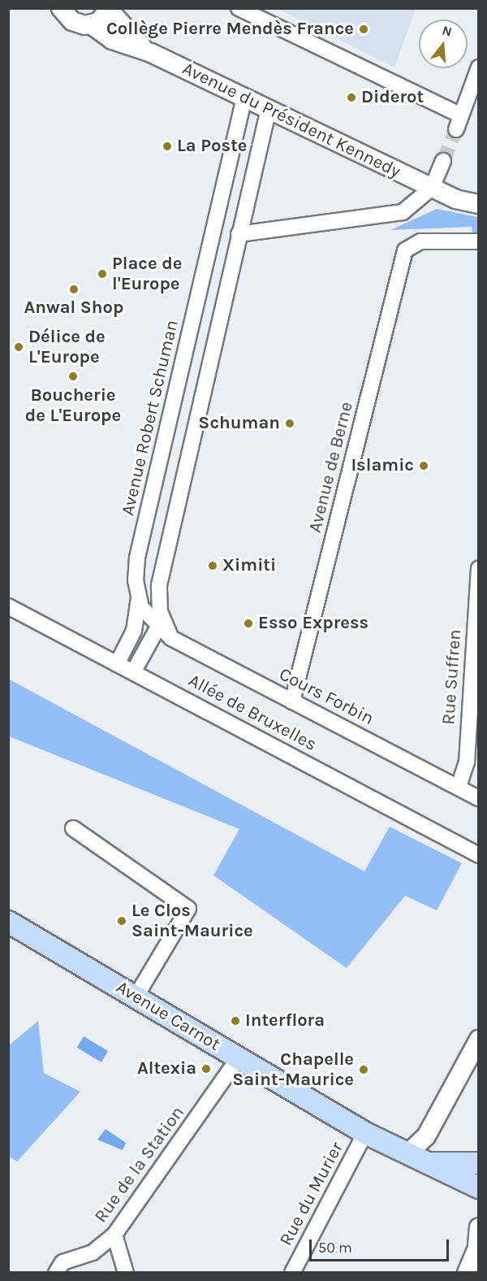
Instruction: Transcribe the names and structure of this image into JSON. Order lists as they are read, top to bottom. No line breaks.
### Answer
{"streets":{"main road":["Avenue Carnot"],"street":["Avenue du Président Kennedy","Avenue Robert Schuman","Avenue de Berne","Rue Suffren","Cours Forbin","Allée de Bruxelles","Rue de la Station","Rue du Murier"]},"crossings":[["Avenue du Président Kennedy","Avenue Robert Schuman"],["Avenue Robert Schuman","Cours Forbin"],["Avenue de Berne","Cours Forbin"],["Rue Suffren","Cours Forbin"],["Avenue Carnot","Rue de la Station"],["Avenue Carnot","Rue du Murier"]],"places":["Collège Pierre Mendès France","Diderot","La Poste","Place de l'Europe","Anwal Shop","Délice de L'Europe","Boucherie de L'Europe","Schuman","Islamic","Ximiti","Esso Express","Le Clos Saint-Maurice","Interflora","Altexia","Chapelle Saint-Maurice"],"scale_bar":"50 m","north":"top"}
